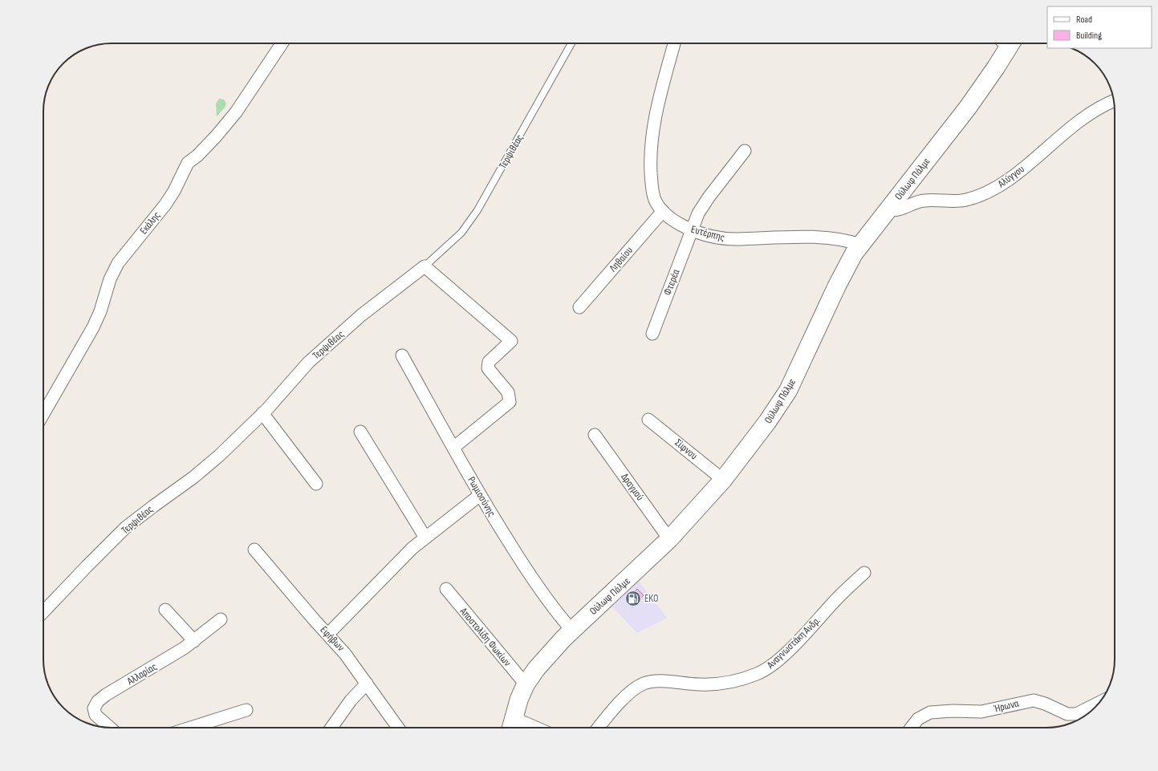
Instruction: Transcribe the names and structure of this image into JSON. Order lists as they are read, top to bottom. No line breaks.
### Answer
{"streets":{"street":["Τερψιθέας","Αλύγγου","Ούλωφ Πάλμε","Εκάλης","Ευτέρπης","Ληθαίου","Φτερέα","Σίφνου","Δραγμού","Ρωμιοσύνης","Αποστολίδη Φωκίων","Εφήβων","Αναγνωστάκη Ανδρ.","Αλλαρίας","Ήρωνα"]},"crossings":[["Αλύγγου","Ούλωφ Πάλμε"],["Ούλωφ Πάλμε","Ευτέρπης"],["Ούλωφ Πάλμε","Σίφνου"],["Ούλωφ Πάλμε","Δραγμού"],["Ούλωφ Πάλμε","Ρωμιοσύνης"],["Ούλωφ Πάλμε","Αποστολίδη Φωκίων"],["Ευτέρπης","Ληθαίου"],["Ευτέρπης","Φτερέα"]],"places":{"fuel station":["EKO"]},"legend":["Road","Building"]}
